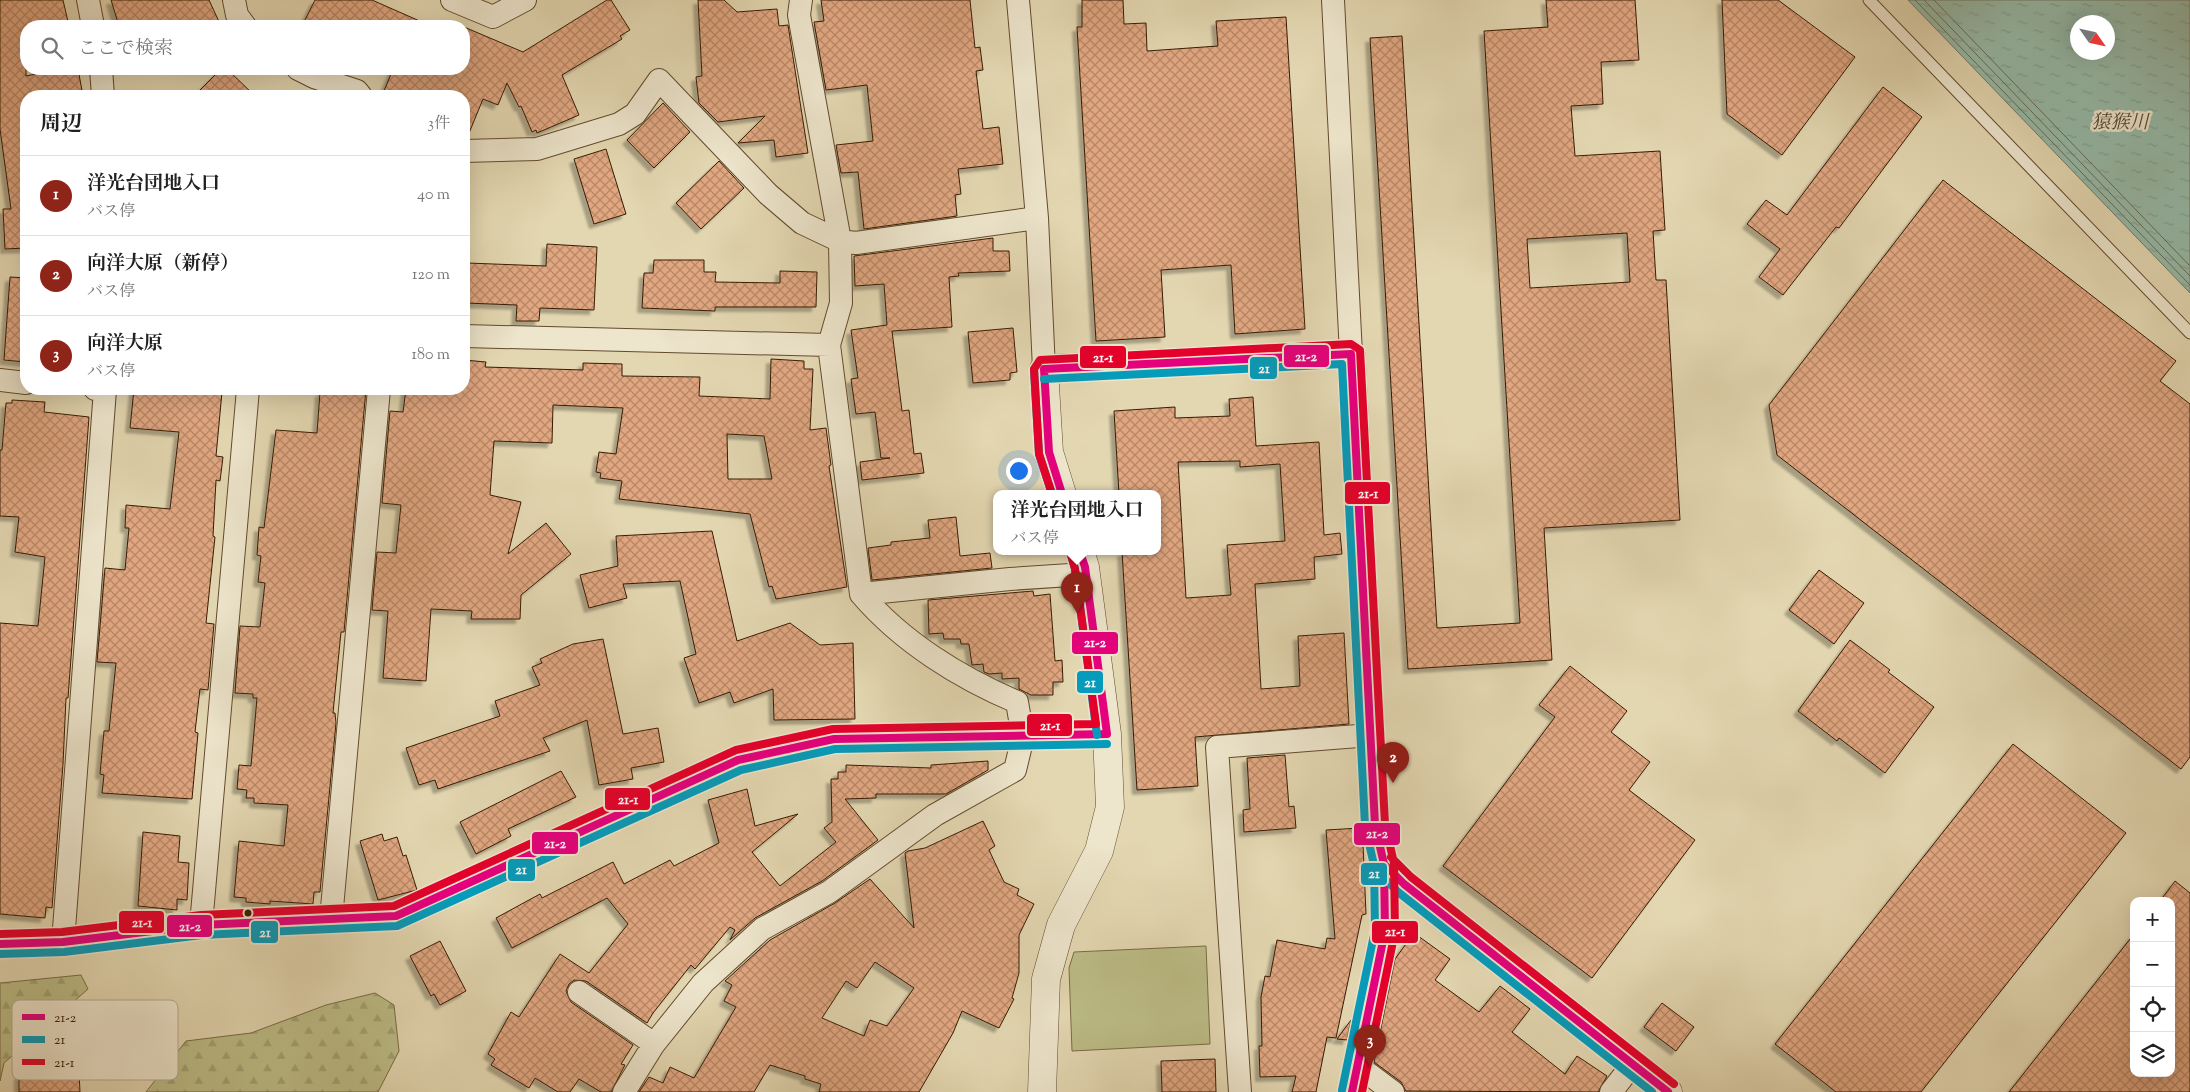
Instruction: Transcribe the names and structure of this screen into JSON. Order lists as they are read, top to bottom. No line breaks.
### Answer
{"water":["猿猴川"],"lines":["transit line 21-1","transit line 21-2","transit line 21"],"legend":["21-2","21","21-1"],"north":"bottom right","page":{"search":"ここで検索","heading":["周辺","3件"],"list":[{"mark":"1","name":"洋光台団地入口","note":"バス停","value":"40 m"},{"mark":"2","name":"向洋大原（新停）","note":"バス停","value":"120 m"},{"mark":"3","name":"向洋大原","note":"バス停","value":"180 m"}],"popup":["洋光台団地入口","バス停"],"pins":["1","2","3"],"map_buttons":["+","−"]}}
